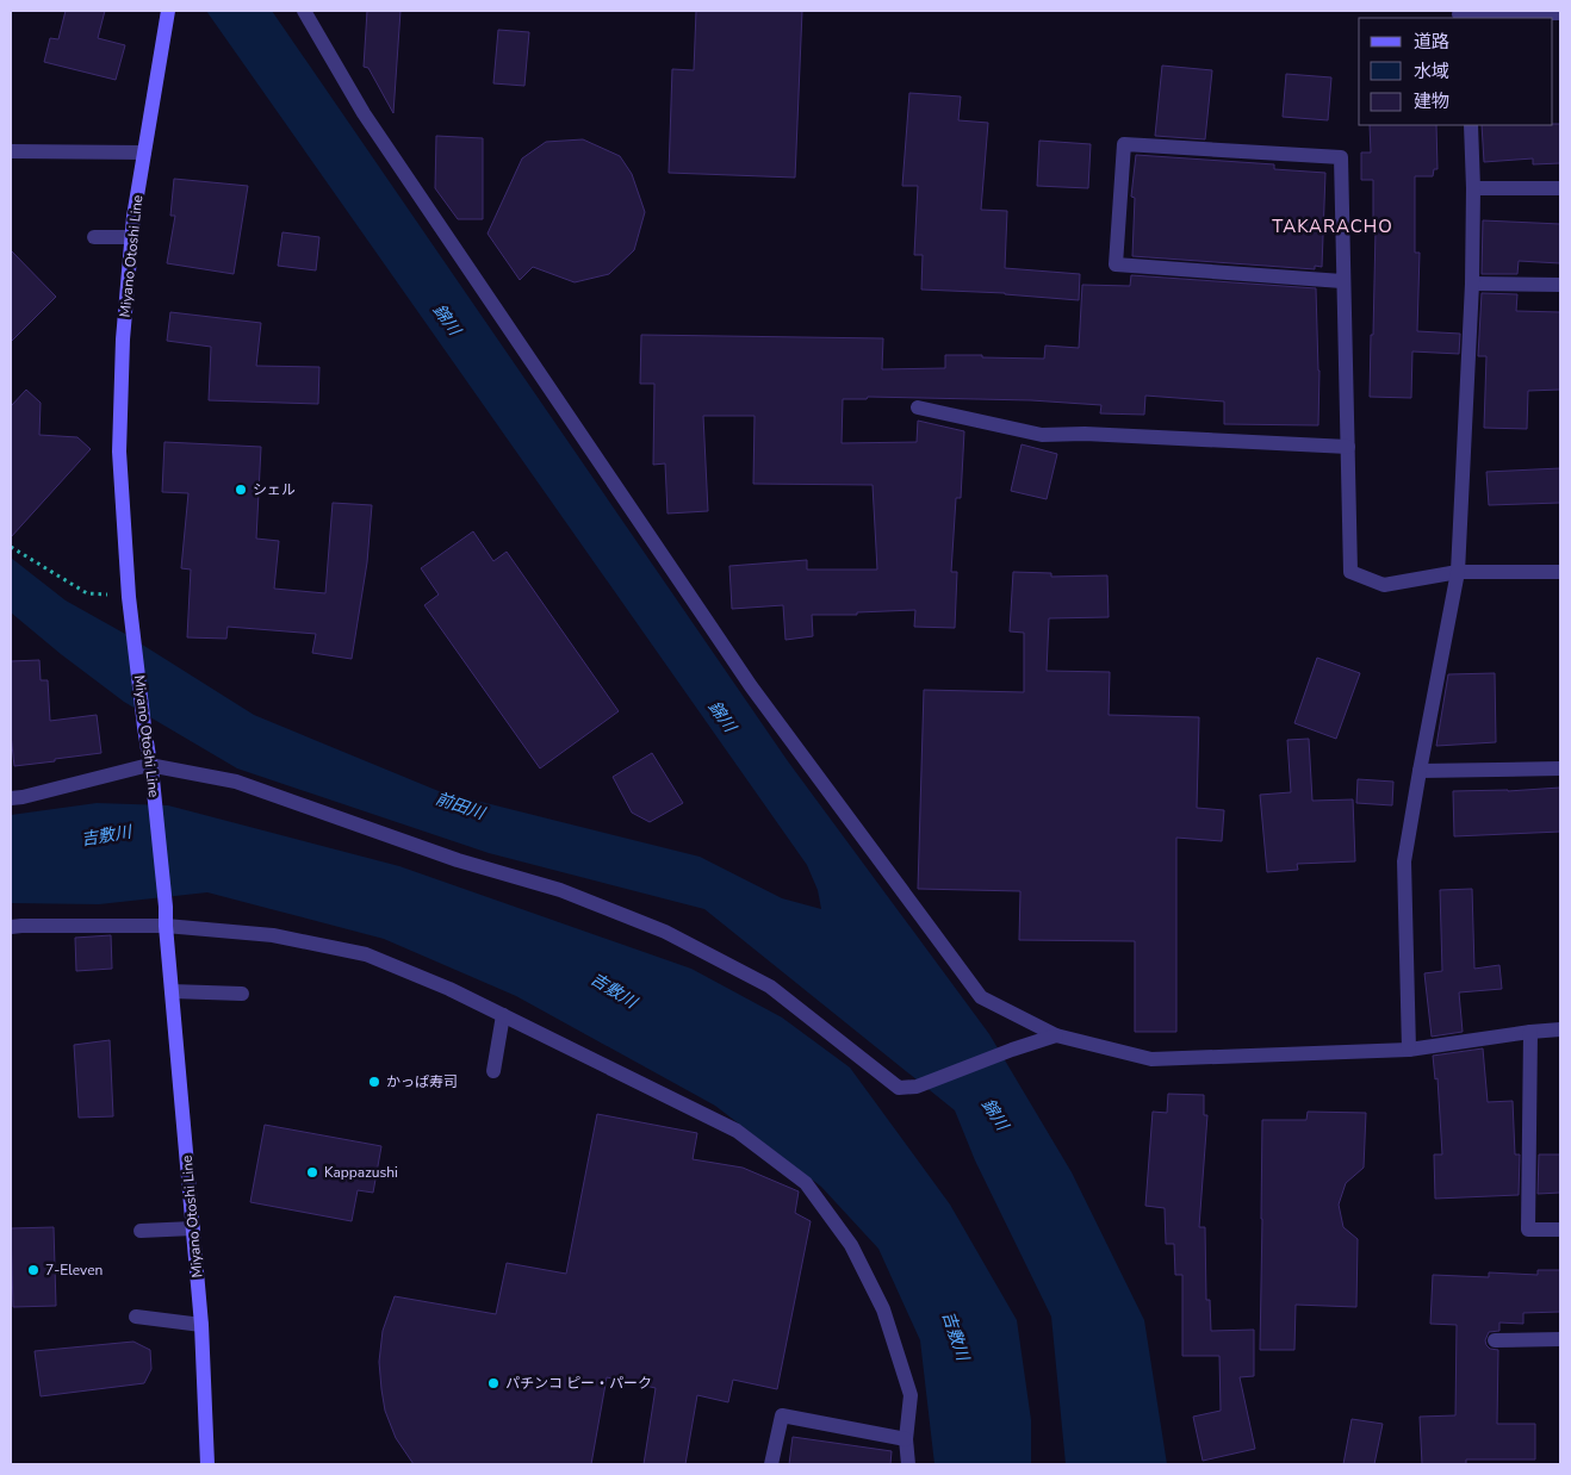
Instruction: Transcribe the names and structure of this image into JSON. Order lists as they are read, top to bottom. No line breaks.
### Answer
{"streets":{"main road":["Miyano Otoshi Line"]},"districts":["TAKARACHO"],"water":["錦川","前田川","吉敷川"],"places":["シェル","かっぱ寿司","Kappazushi","7-Eleven","パチンコ ピー・パーク"],"legend":["道路","水域","建物"]}
